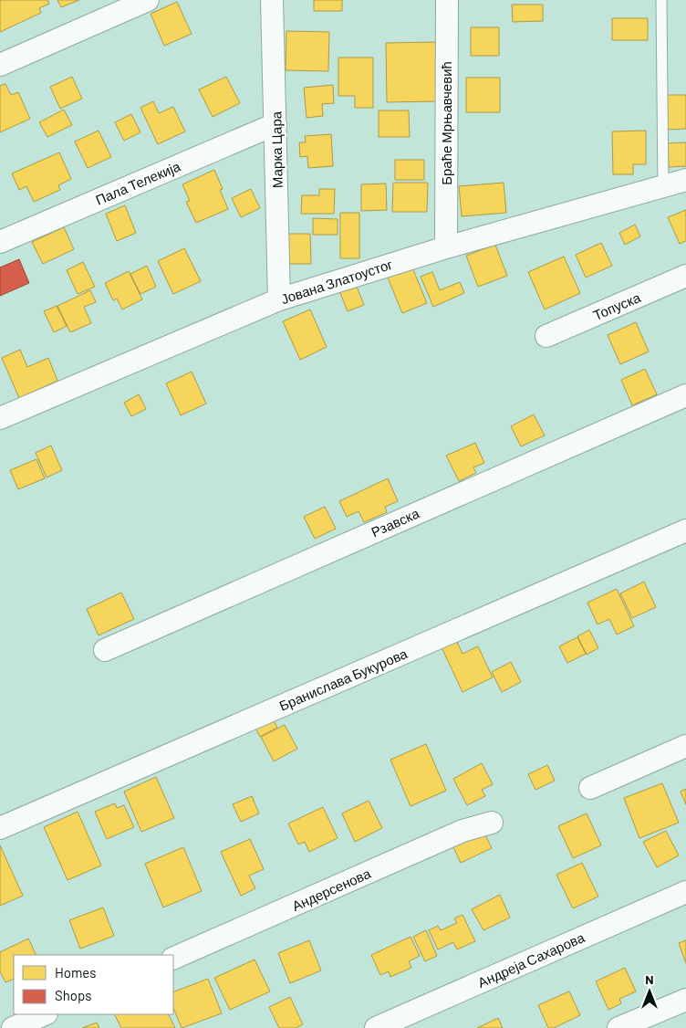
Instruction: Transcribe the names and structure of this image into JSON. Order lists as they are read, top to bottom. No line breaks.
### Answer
{"streets":{"street":["Браће Мрњавчевић","Марка Цара","Пала Телекија","Јована Златоустог","Топуска","Рзавска","Бранислава Букурова","Андерсенова","Андреја Сахарова"]},"crossings":[["Браће Мрњавчевић","Јована Златоустог"],["Марка Цара","Пала Телекија"],["Марка Цара","Јована Златоустог"]],"legend":["Homes","Shops"],"north":"top"}
